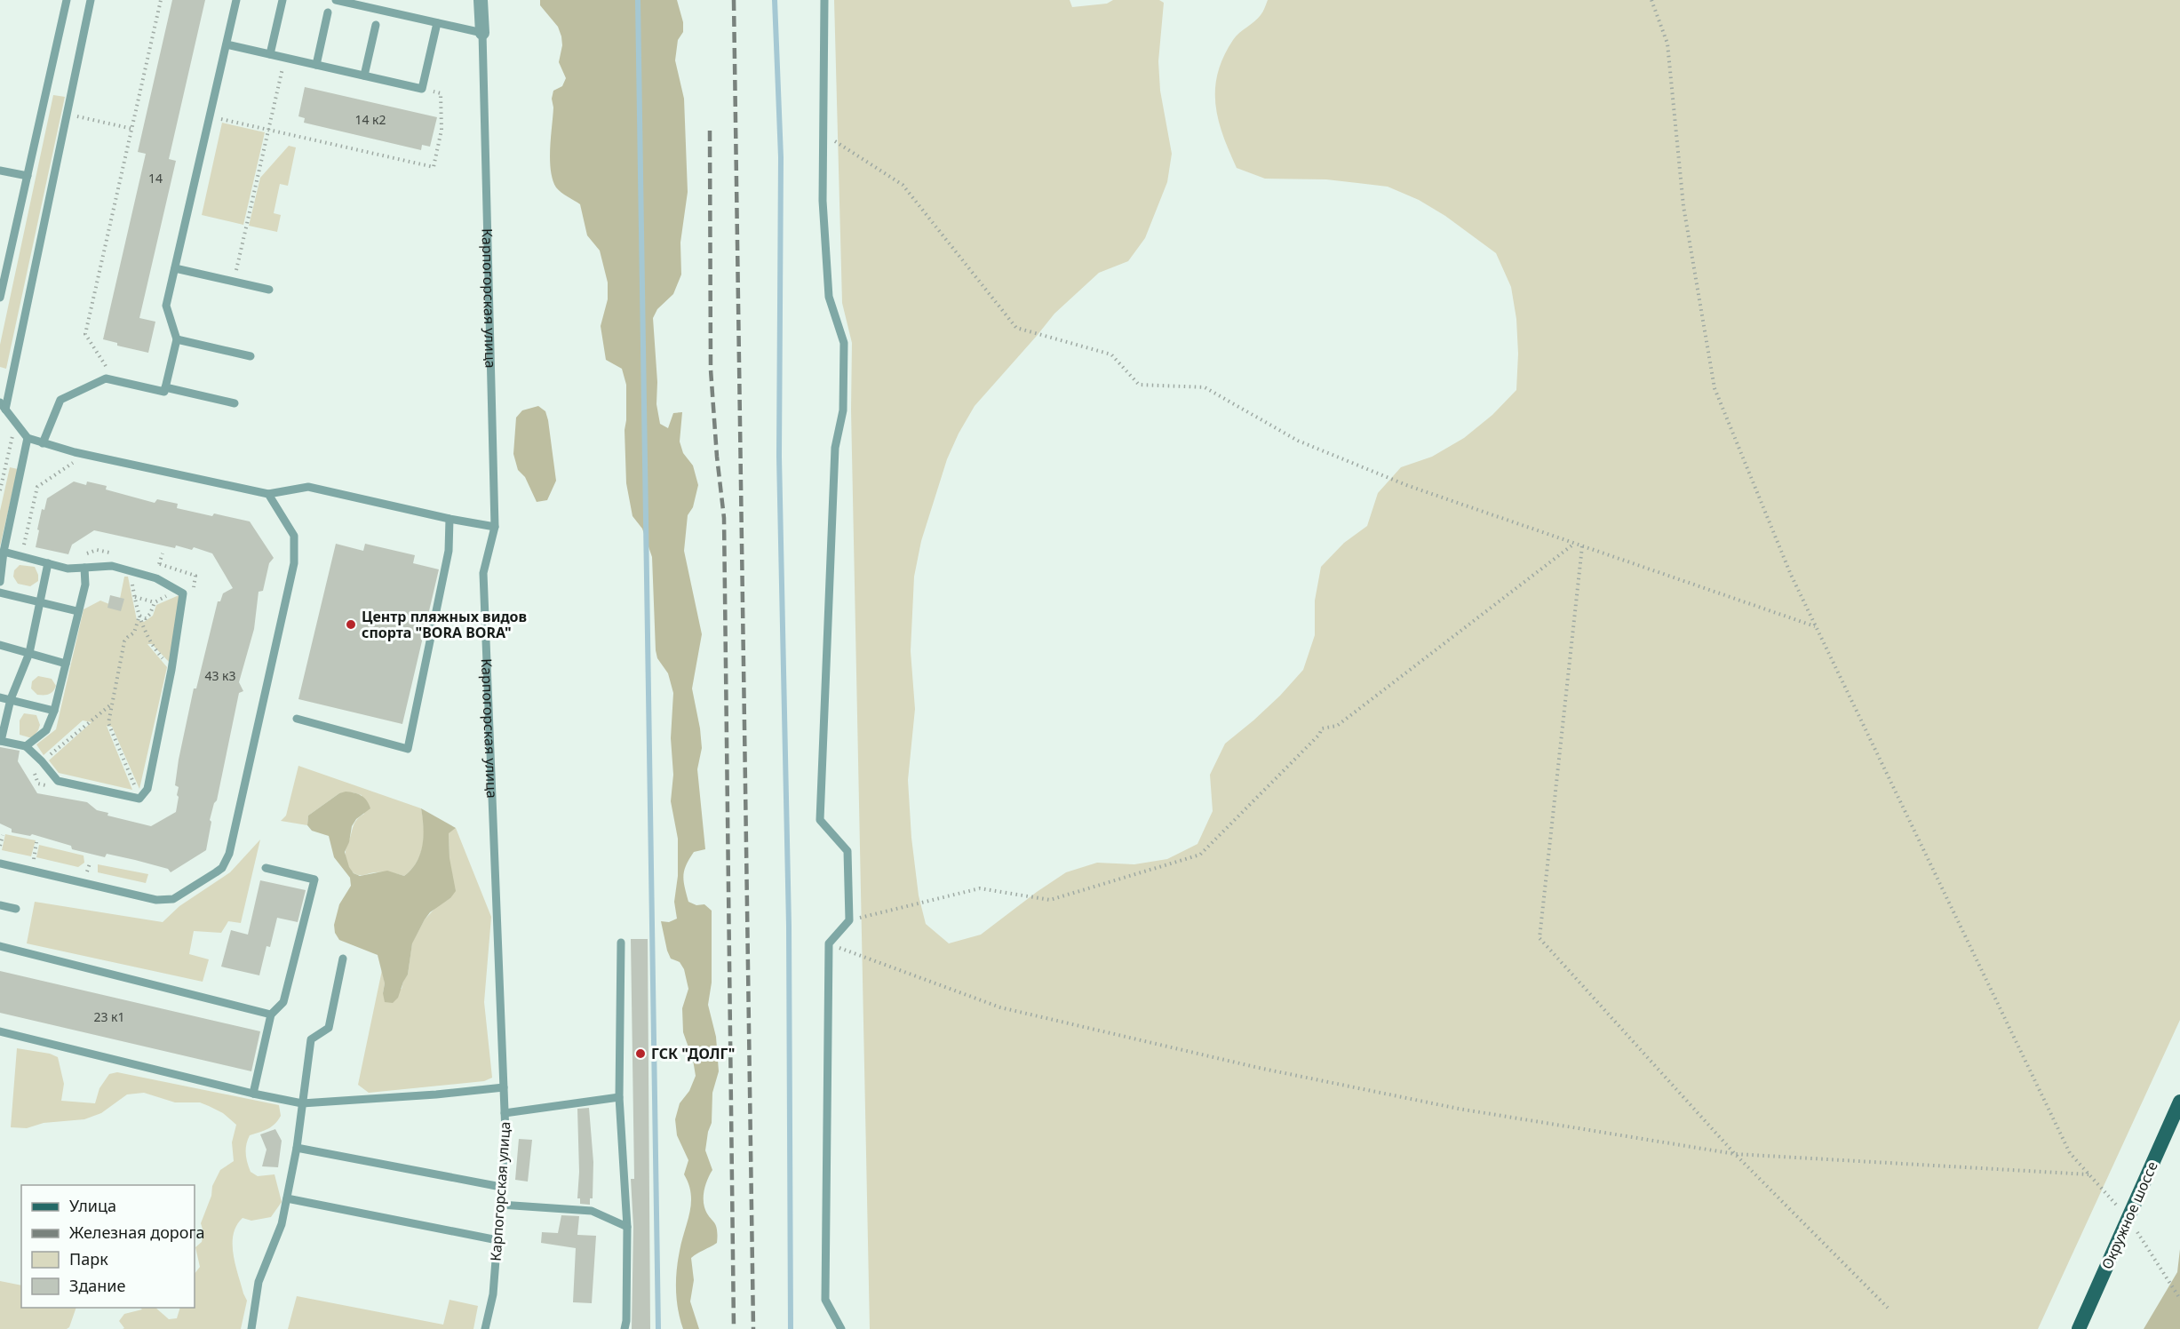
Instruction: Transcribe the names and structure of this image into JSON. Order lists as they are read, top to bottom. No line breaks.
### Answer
{"streets":{"main road":["Окружное шоссе"],"street":["Карпогорская улица"]},"places":["Центр пляжных видов спорта \"BORA BORA\"","ГСК \"ДОЛГ\""],"house_numbers":["14 к2","14","43 к3","23 к1"],"legend":["Улица","Железная дорога","Парк","Здание"]}
